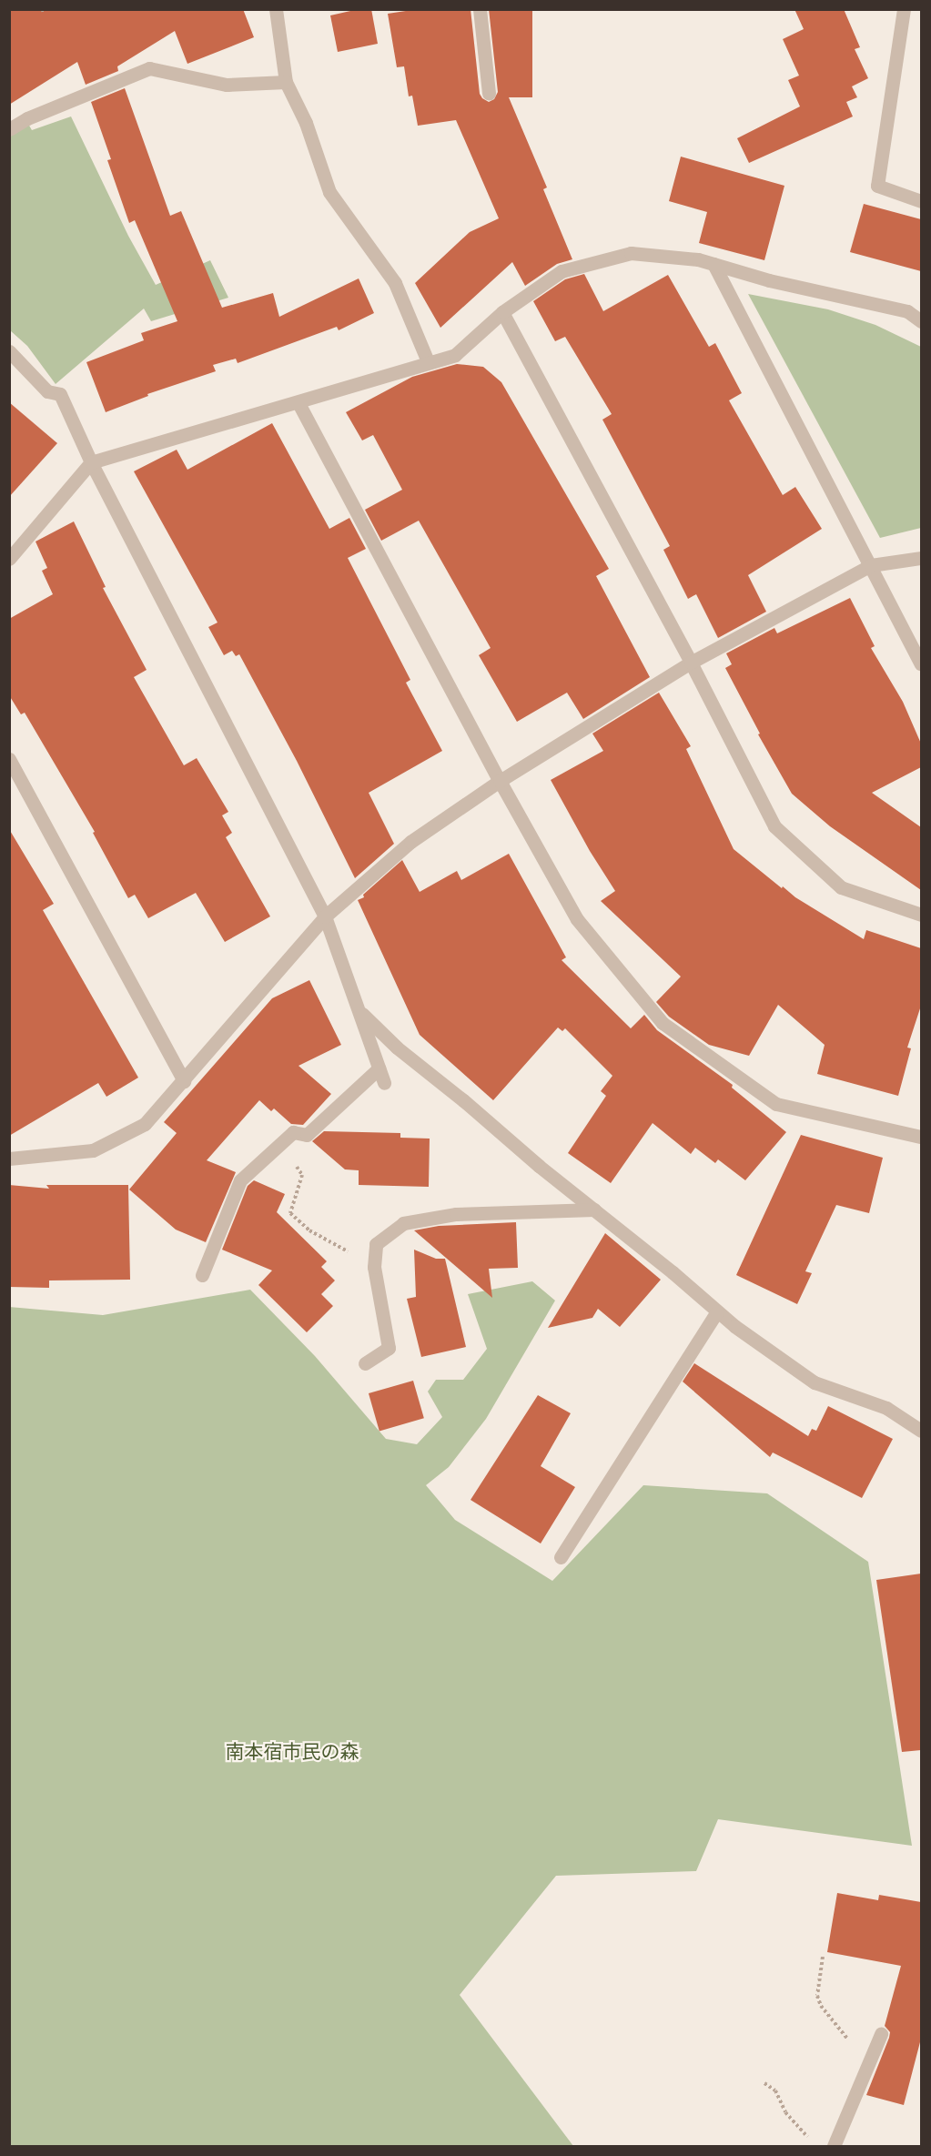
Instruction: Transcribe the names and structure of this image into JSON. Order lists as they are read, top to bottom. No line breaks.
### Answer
{"parks":["南本宿市民の森"]}
